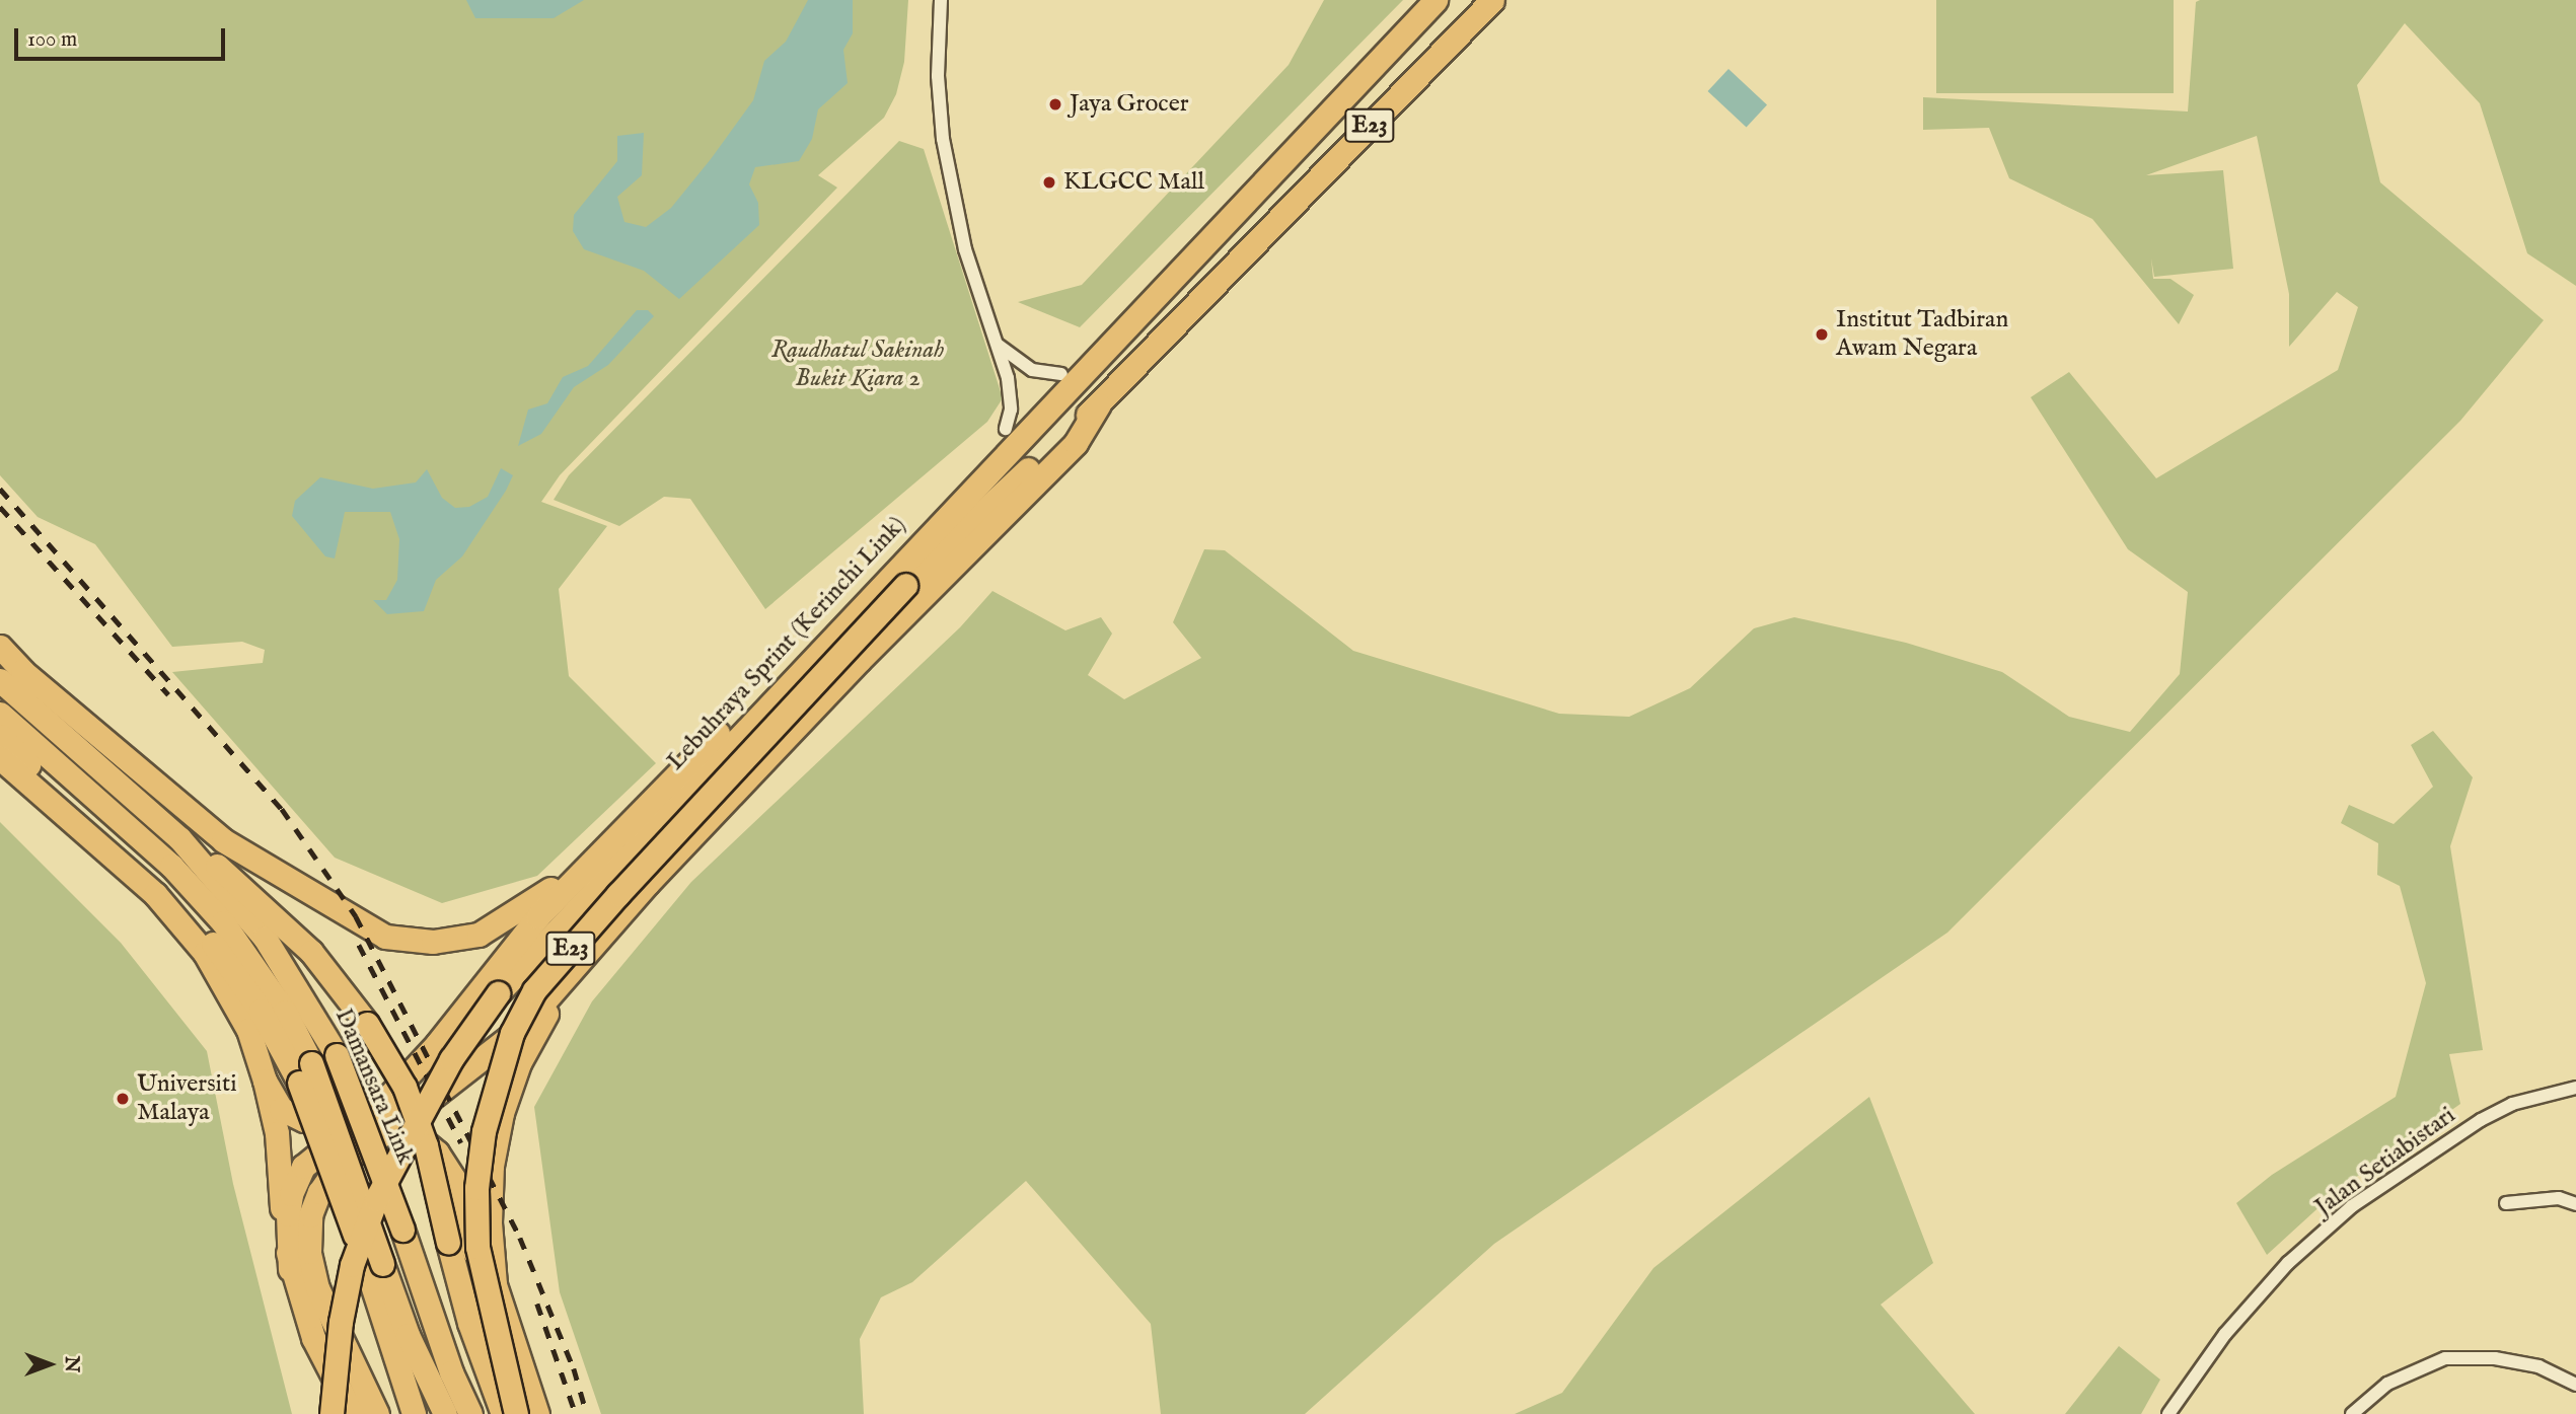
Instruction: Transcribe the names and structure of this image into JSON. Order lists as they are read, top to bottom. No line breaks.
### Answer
{"streets":{"highway":["E23","Lebuhraya Sprint (Kerinchi Link)","Damansara Link"],"street":["Jalan Setiabistari"]},"parks":["Raudhatul Sakinah Bukit Kiara 2"],"places":["Jaya Grocer","KLGCC Mall","Institut Tadbiran Awam Negara","Universiti Malaya"],"scale_bar":"100 m","north":"right"}
